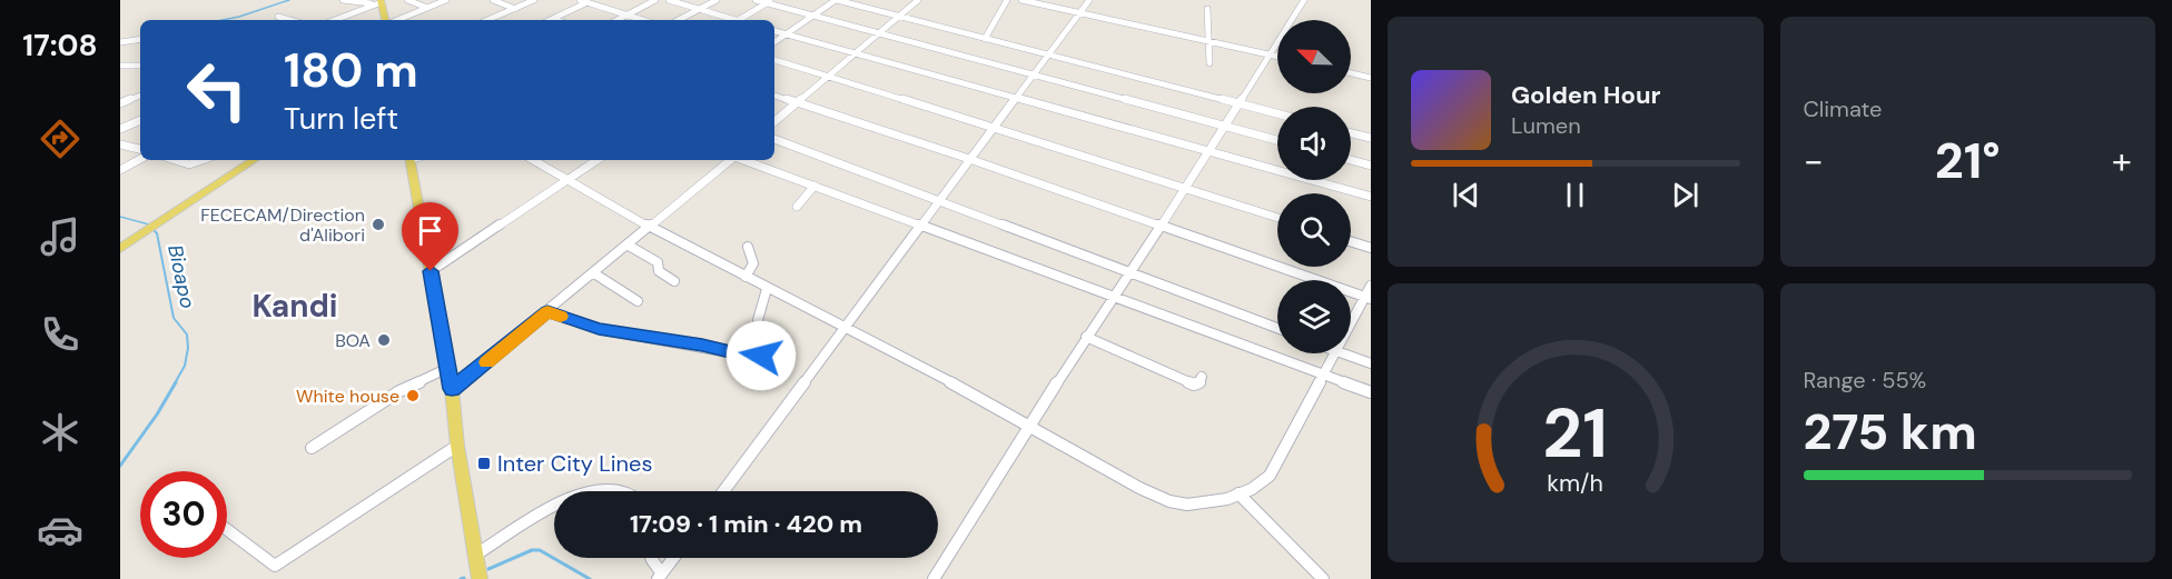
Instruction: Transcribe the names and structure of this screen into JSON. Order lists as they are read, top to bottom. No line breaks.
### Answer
{"districts":["Kandi"],"water":["Bioapo"],"places":{"other":["FECECAM/Direction d'Alibori","BOA","White house"],"transit":["Inter City Lines"]},"north":"top left","page":{"tabs":"17:08","tile":["Climate",["Range · 55%","275 km"]],"turn":["180 m","Turn left"],"song":["Golden Hour","Lumen"],"heat":["−","21°","+"],"limit":"30","trip":"17:09 · 1 min · 420 m","gauge":["21","km/h"]}}
